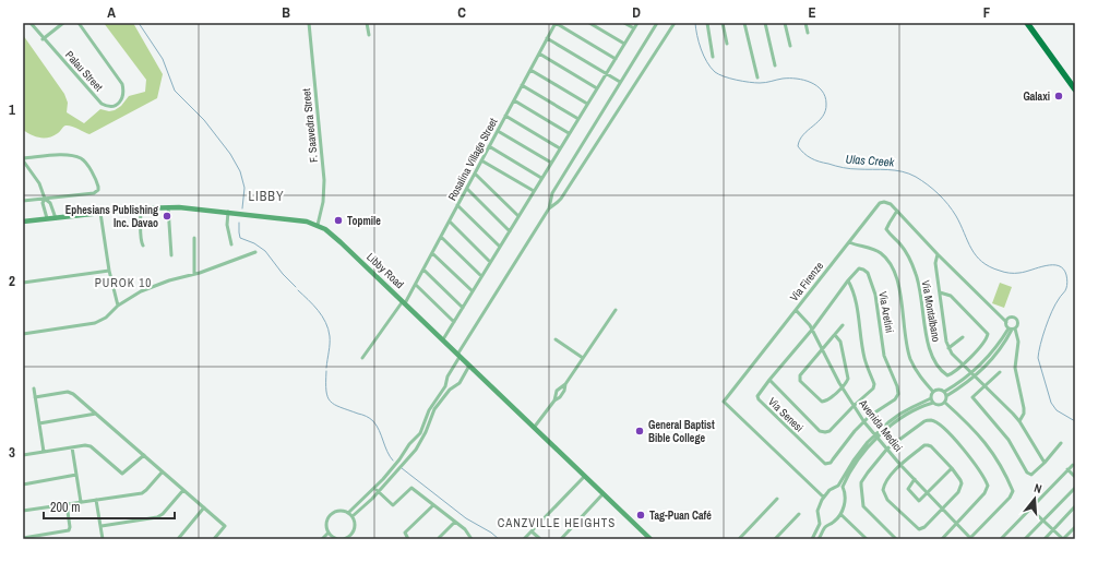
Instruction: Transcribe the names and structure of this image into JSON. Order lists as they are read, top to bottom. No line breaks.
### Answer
{"streets":{"main road":["Libby Road"],"street":["Palau Street","F. Saavedra Street","Rosalina Village Street","Via Firenze","Via Montalbano","Via Aretini","Via Senesi","Avenida Medici"]},"crossings":[["F. Saavedra Street","Libby Road"],["Rosalina Village Street","Libby Road"],["Via Firenze","Via Montalbano"],["Via Firenze","Avenida Medici"],["Via Aretini","Via Senesi"],["Via Aretini","Avenida Medici"],["Via Senesi","Avenida Medici"]],"districts":["LIBBY","PUROK 10","CANZVILLE HEIGHTS"],"water":["Ulas Creek"],"places":["Galaxi","Ephesians Publishing Inc. Davao","Topmile","General Baptist Bible College","Tag-Puan Café"],"scale_bar":"200 m","north":"top","grid":{"columns":["A","B","C","D","E","F"],"rows":["1","2","3"]}}
